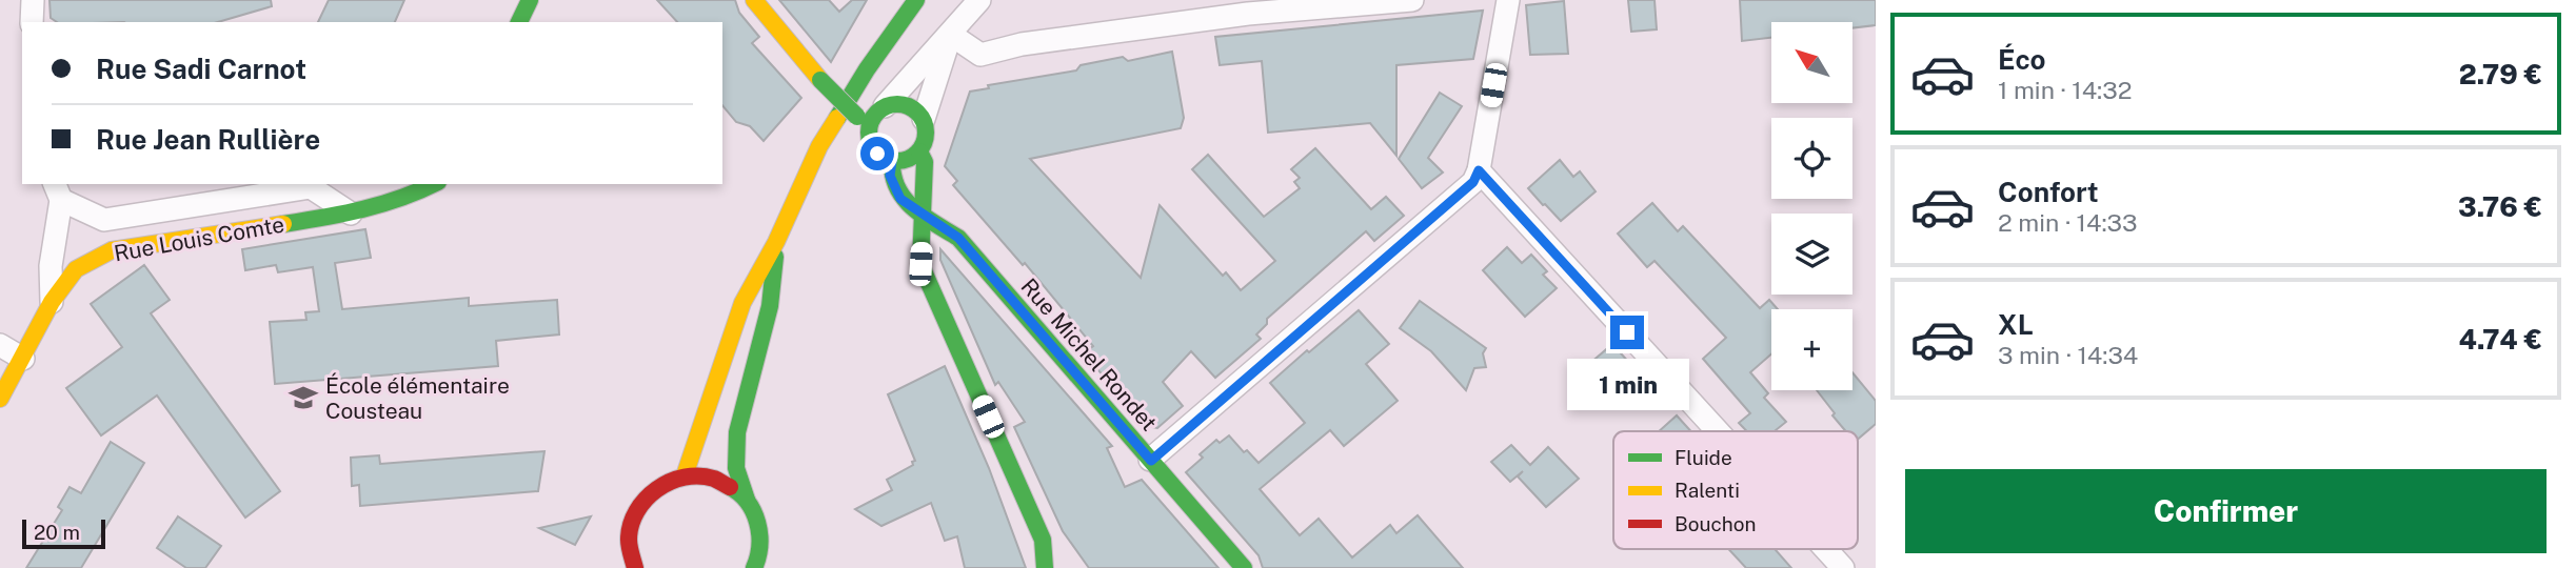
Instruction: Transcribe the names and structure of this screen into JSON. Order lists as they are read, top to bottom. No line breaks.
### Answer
{"streets":{"main road":["Rue Louis Comte","Rue Michel Rondet"]},"places":{"school or university":["École élémentaire Cousteau"]},"legend":["Fluide","Ralenti","Bouchon"],"scale_bar":"20 m","north":"top left","page":{"list":[{"name":"Éco","note":"1 min · 14:32","value":"2.79 €"},{"name":"Confort","note":"2 min · 14:33","value":"3.76 €"},{"name":"XL","note":"3 min · 14:34","value":"4.74 €"}],"map_buttons":"+","banner":["Rue Sadi Carnot","Rue Jean Rullière"],"bubble":"1 min","buttons":"Confirmer","scale":"20 m"}}
